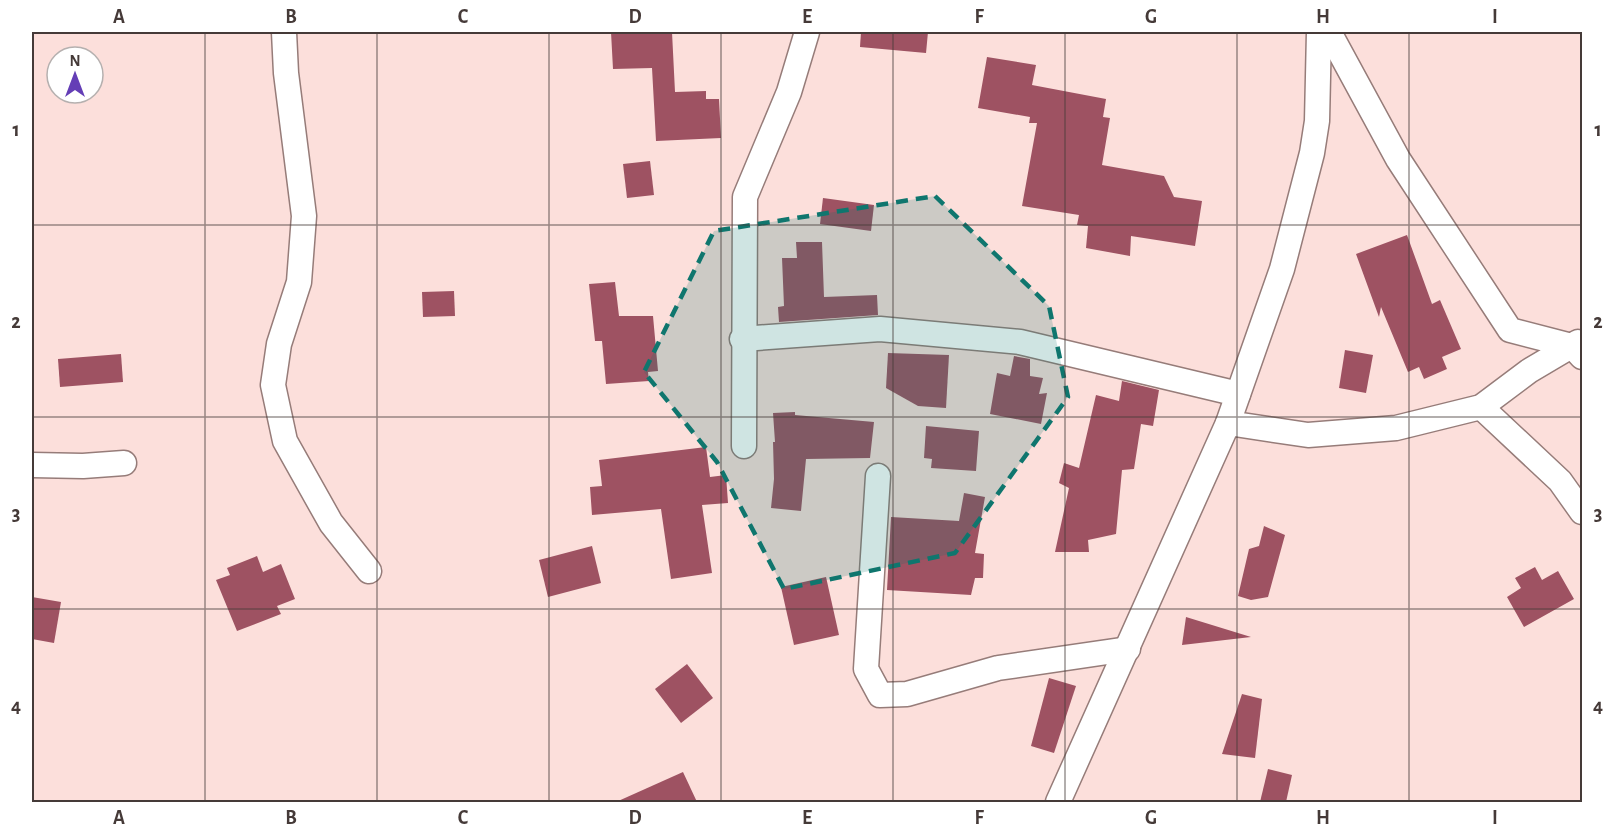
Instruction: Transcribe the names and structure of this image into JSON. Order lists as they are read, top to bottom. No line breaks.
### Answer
{"north":"top","grid":{"columns":["A","B","C","D","E","F","G","H","I"],"rows":["1","2","3","4"]}}
